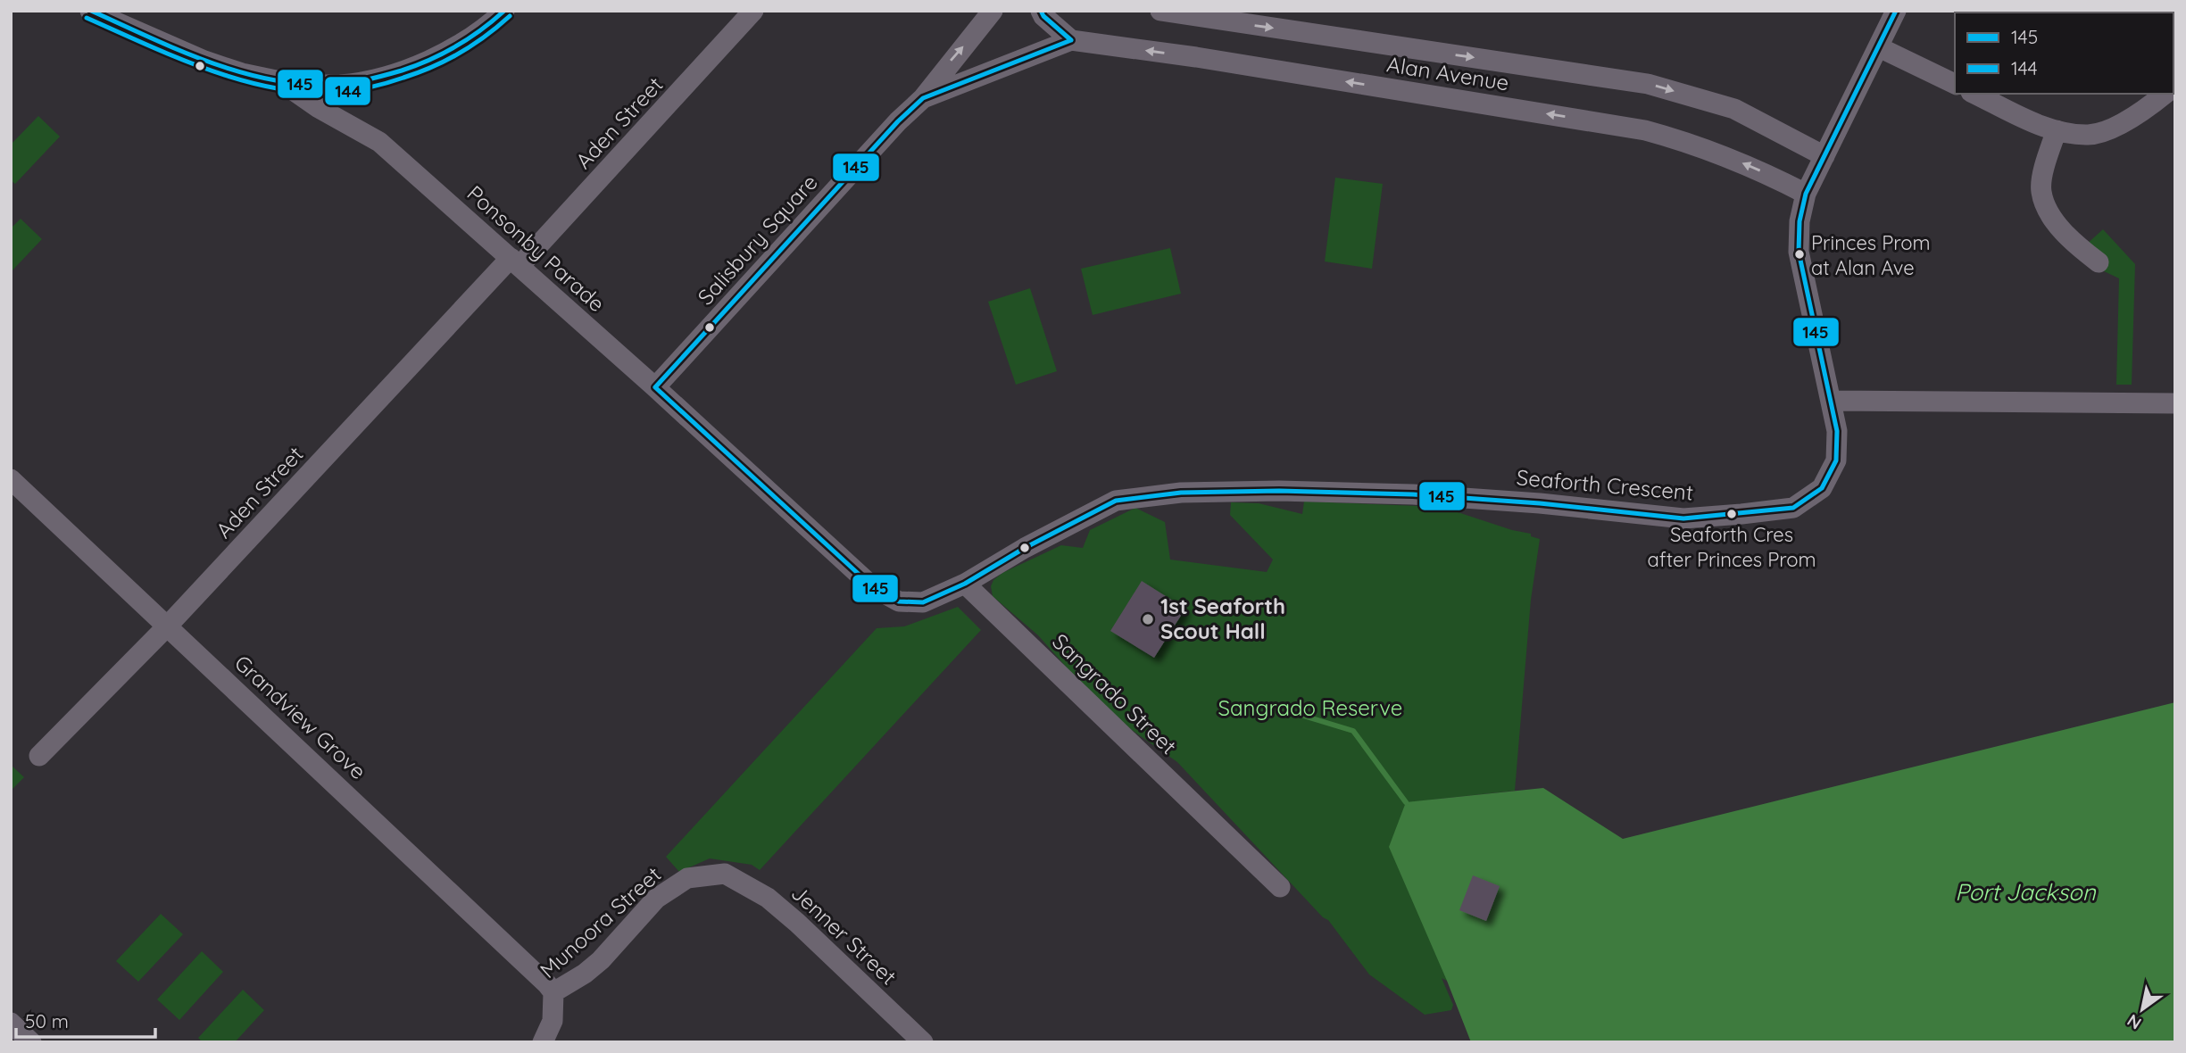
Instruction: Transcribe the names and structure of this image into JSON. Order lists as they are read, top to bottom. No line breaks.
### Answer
{"streets":{"street":["Alan Avenue","Aden Street","Salisbury Square","Ponsonby Parade","Seaforth Crescent","Sangrado Street","Grandview Grove","Munoora Street","Jenner Street"]},"crossings":[["Alan Avenue","Salisbury Square"],["Alan Avenue","Seaforth Crescent"],["Aden Street","Ponsonby Parade"],["Aden Street","Grandview Grove"],["Salisbury Square","Ponsonby Parade"],["Ponsonby Parade","Seaforth Crescent"],["Ponsonby Parade","Sangrado Street"],["Seaforth Crescent","Sangrado Street"],["Grandview Grove","Munoora Street"],["Munoora Street","Jenner Street"]],"water":["Port Jackson"],"parks":["Sangrado Reserve"],"places":["Princes Prom at Alan Ave","Seaforth Cres after Princes Prom","1st Seaforth Scout Hall"],"lines":["transit line 145","transit line 144"],"legend":["145","144"],"scale_bar":"50 m","north":"bottom left"}
